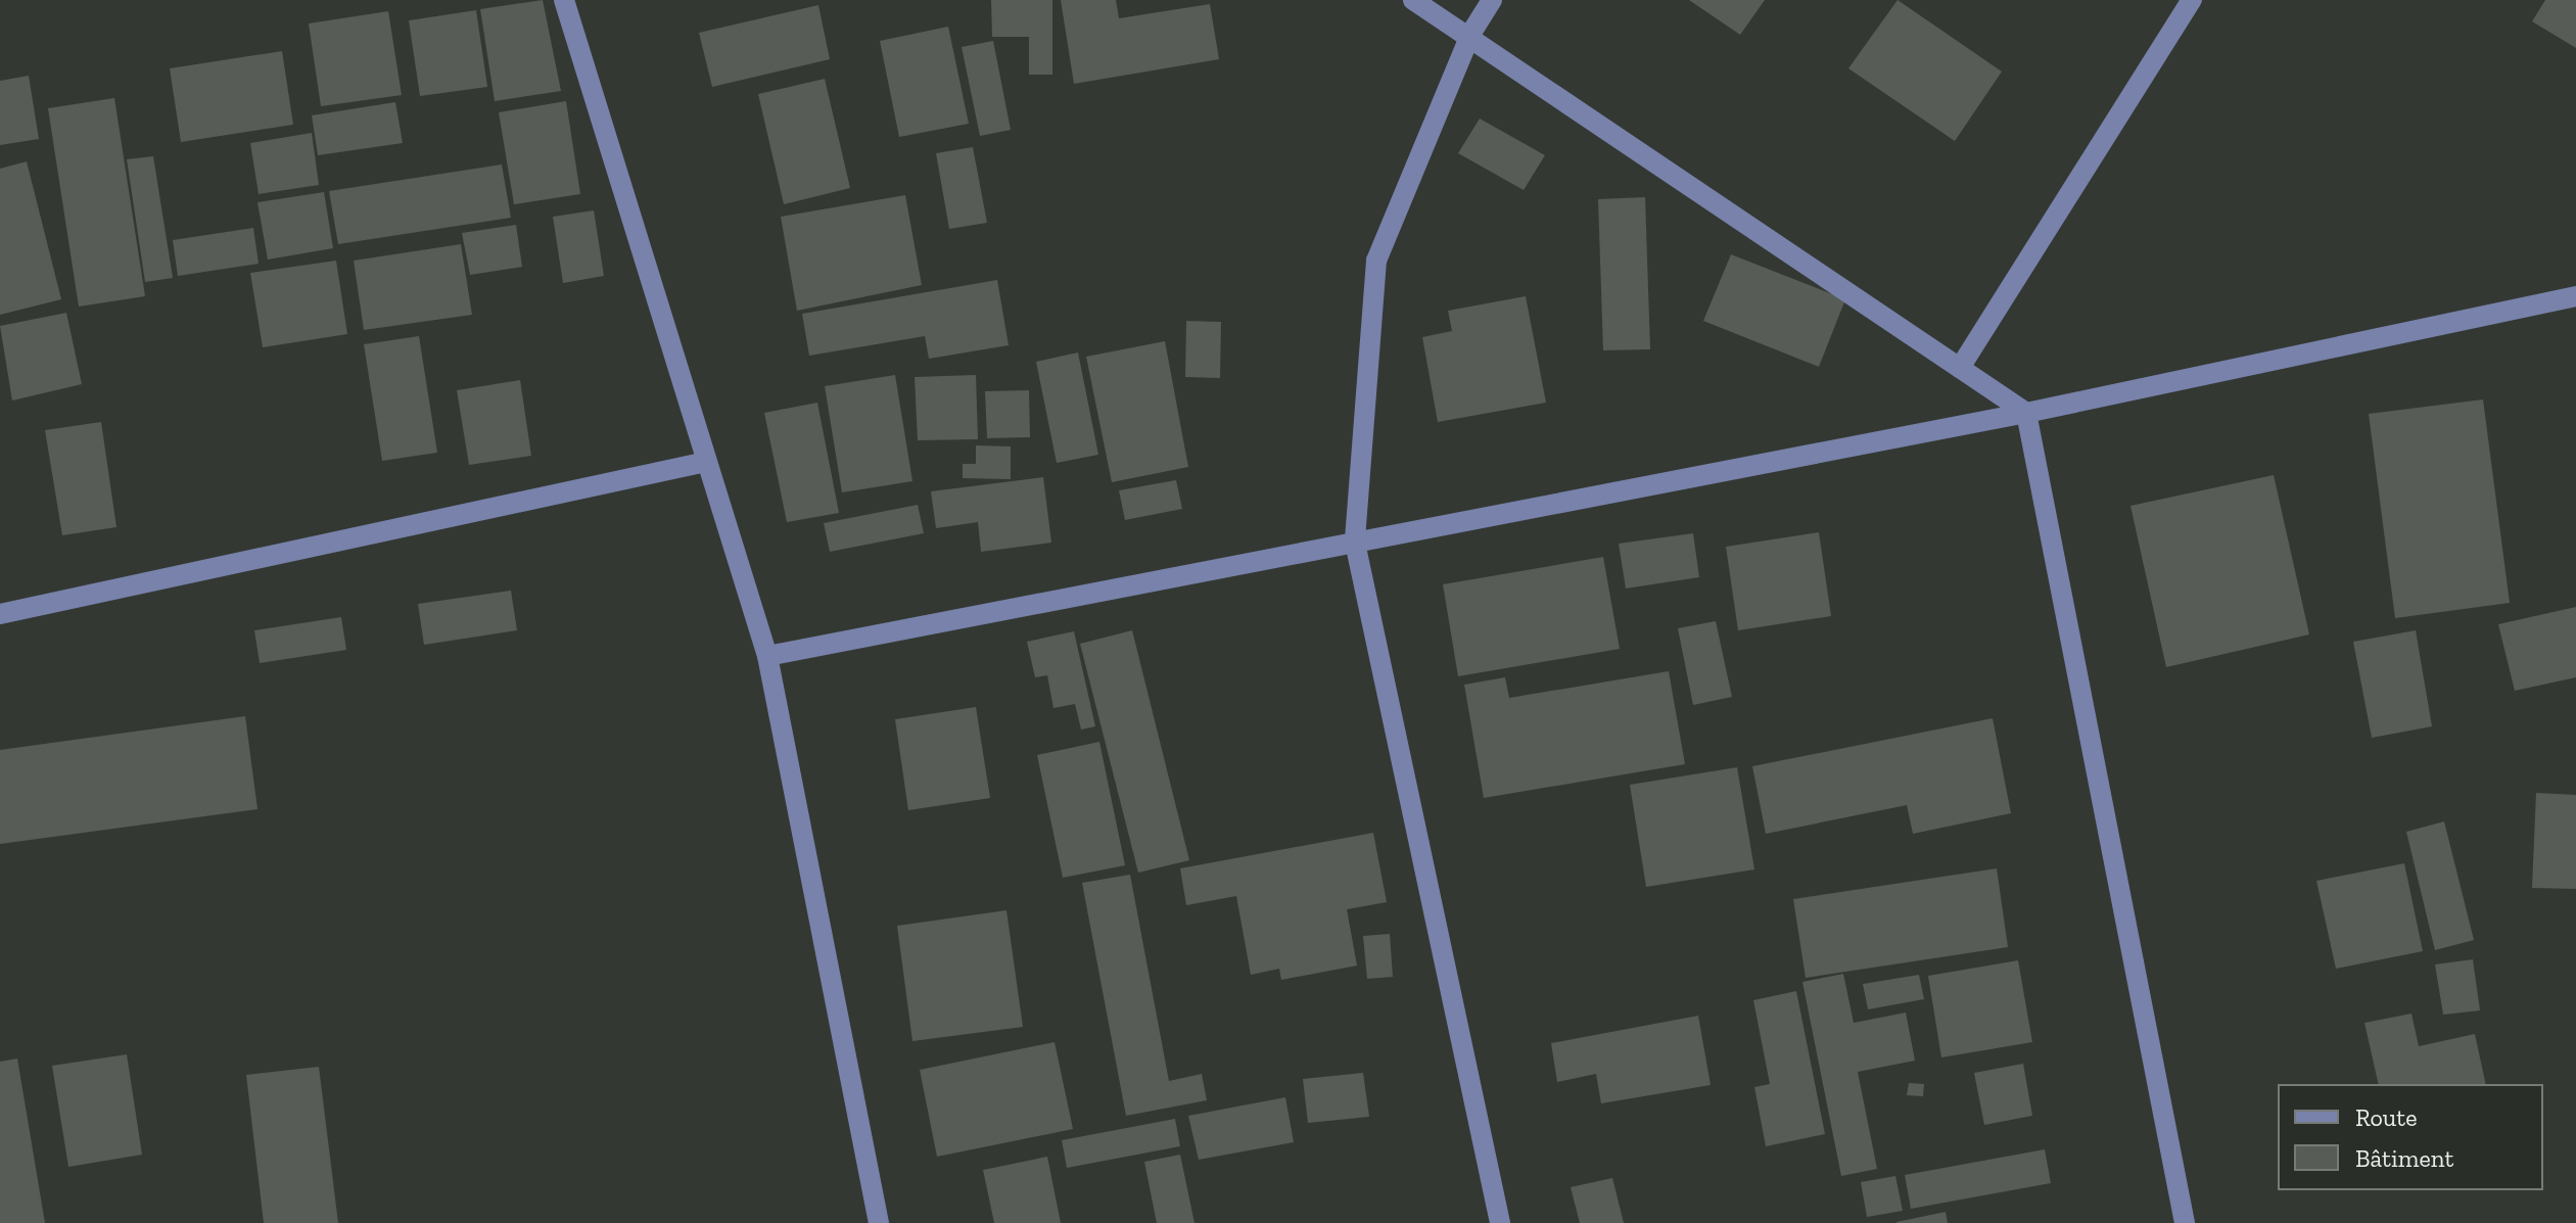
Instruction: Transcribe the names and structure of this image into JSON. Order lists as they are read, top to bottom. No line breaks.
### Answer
{"legend":["Route","Bâtiment"]}
